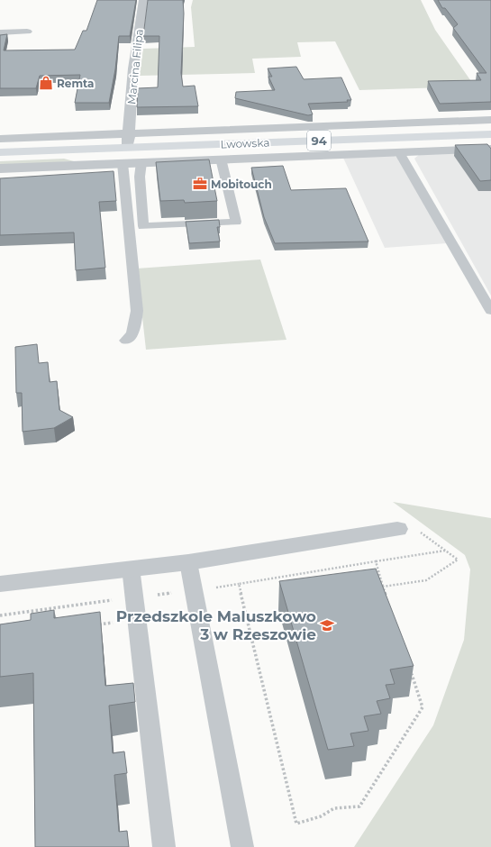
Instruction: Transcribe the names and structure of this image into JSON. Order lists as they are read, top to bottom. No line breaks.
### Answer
{"streets":{"main road":["94","Lwowska"],"street":["Marcina Filipa"]},"crossings":[["Marcina Filipa","Lwowska"]],"places":{"shop":["Remta"],"office":["Mobitouch"],"school or university":["Przedszkole Maluszkowo 3 w Rzeszowie"]}}
